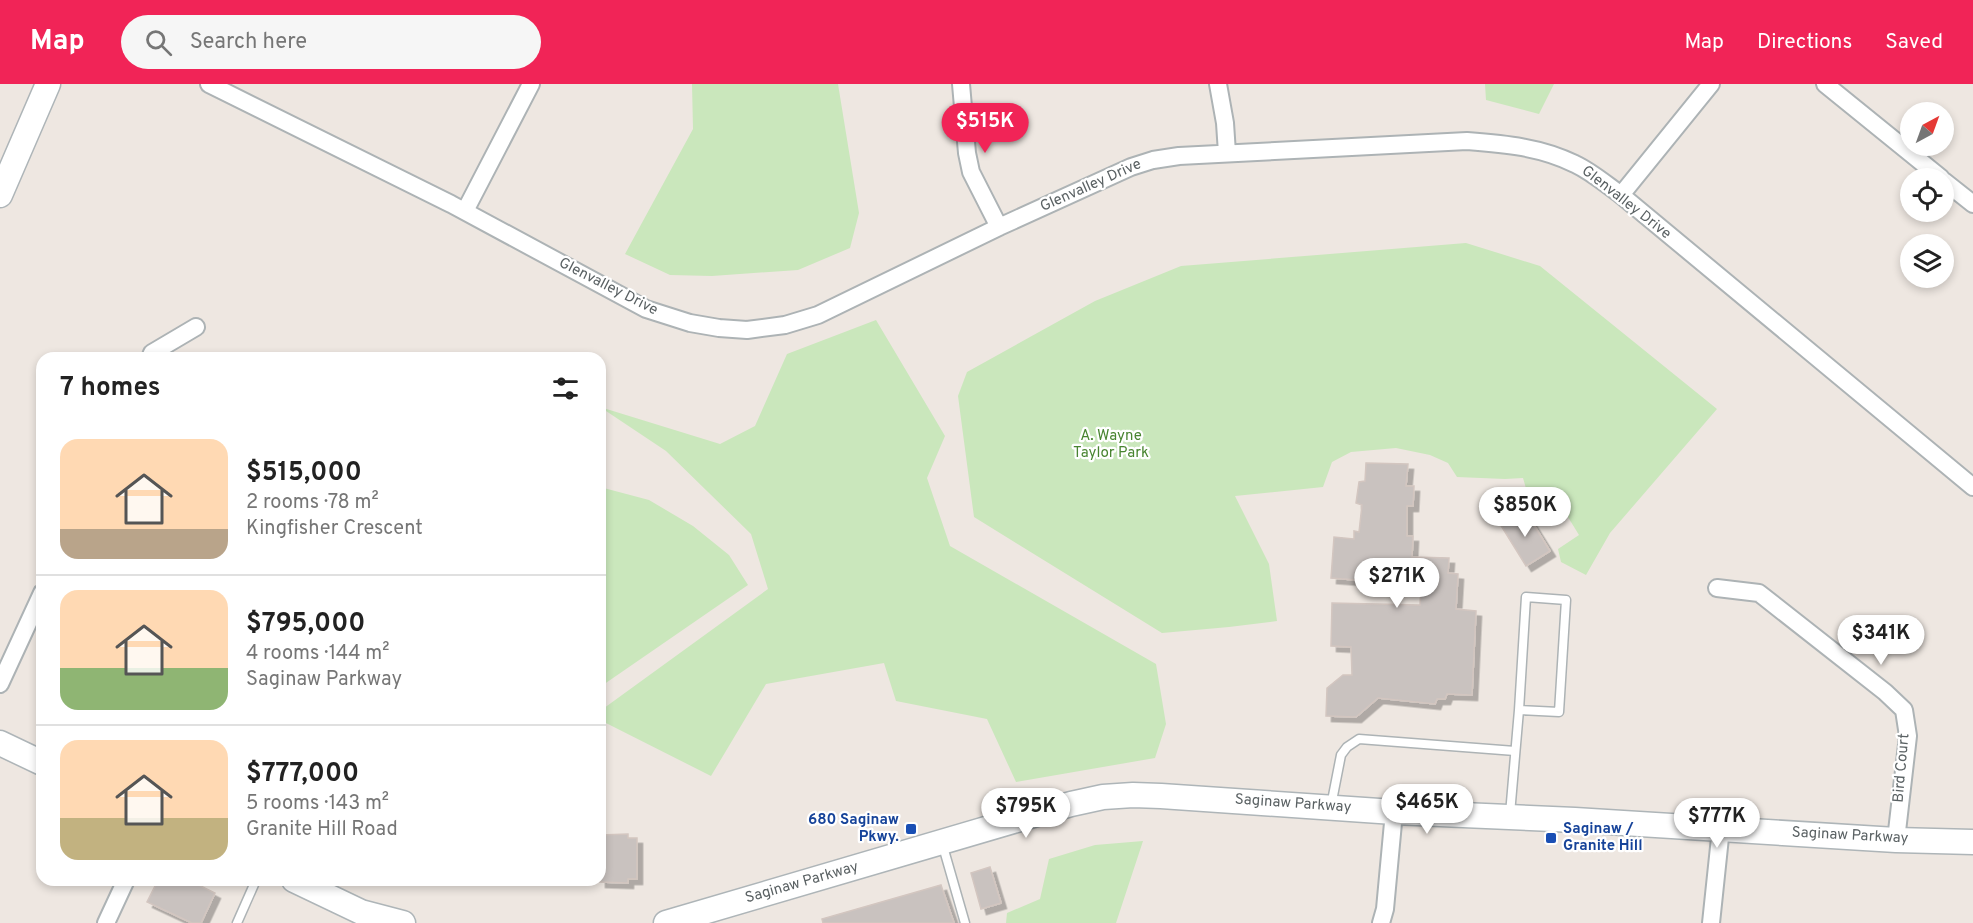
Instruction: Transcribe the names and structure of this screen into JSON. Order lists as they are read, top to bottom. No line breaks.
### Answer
{"streets":{"street":["Glenvalley Drive","Bird Court","Saginaw Parkway"]},"crossings":[["Bird Court","Saginaw Parkway"]],"parks":["A. Wayne Taylor Park"],"places":{"transit":["680 Saginaw Pkwy.","Saginaw / Granite Hill"]},"north":"top right","page":{"header":"Map","search":"Search here","nav":["Map","Directions","Saved"],"price":["$515K","$850K","$271K","$341K","$465K","$795K","$777K"],"heading":"7 homes","list":[{"name":"$515,000","note":"2 rooms · 78 m² · Kingfisher Crescent"},{"name":"$795,000","note":"4 rooms · 144 m² · Saginaw Parkway"},{"name":"$777,000","note":"5 rooms · 143 m² · Granite Hill Road"}]}}
